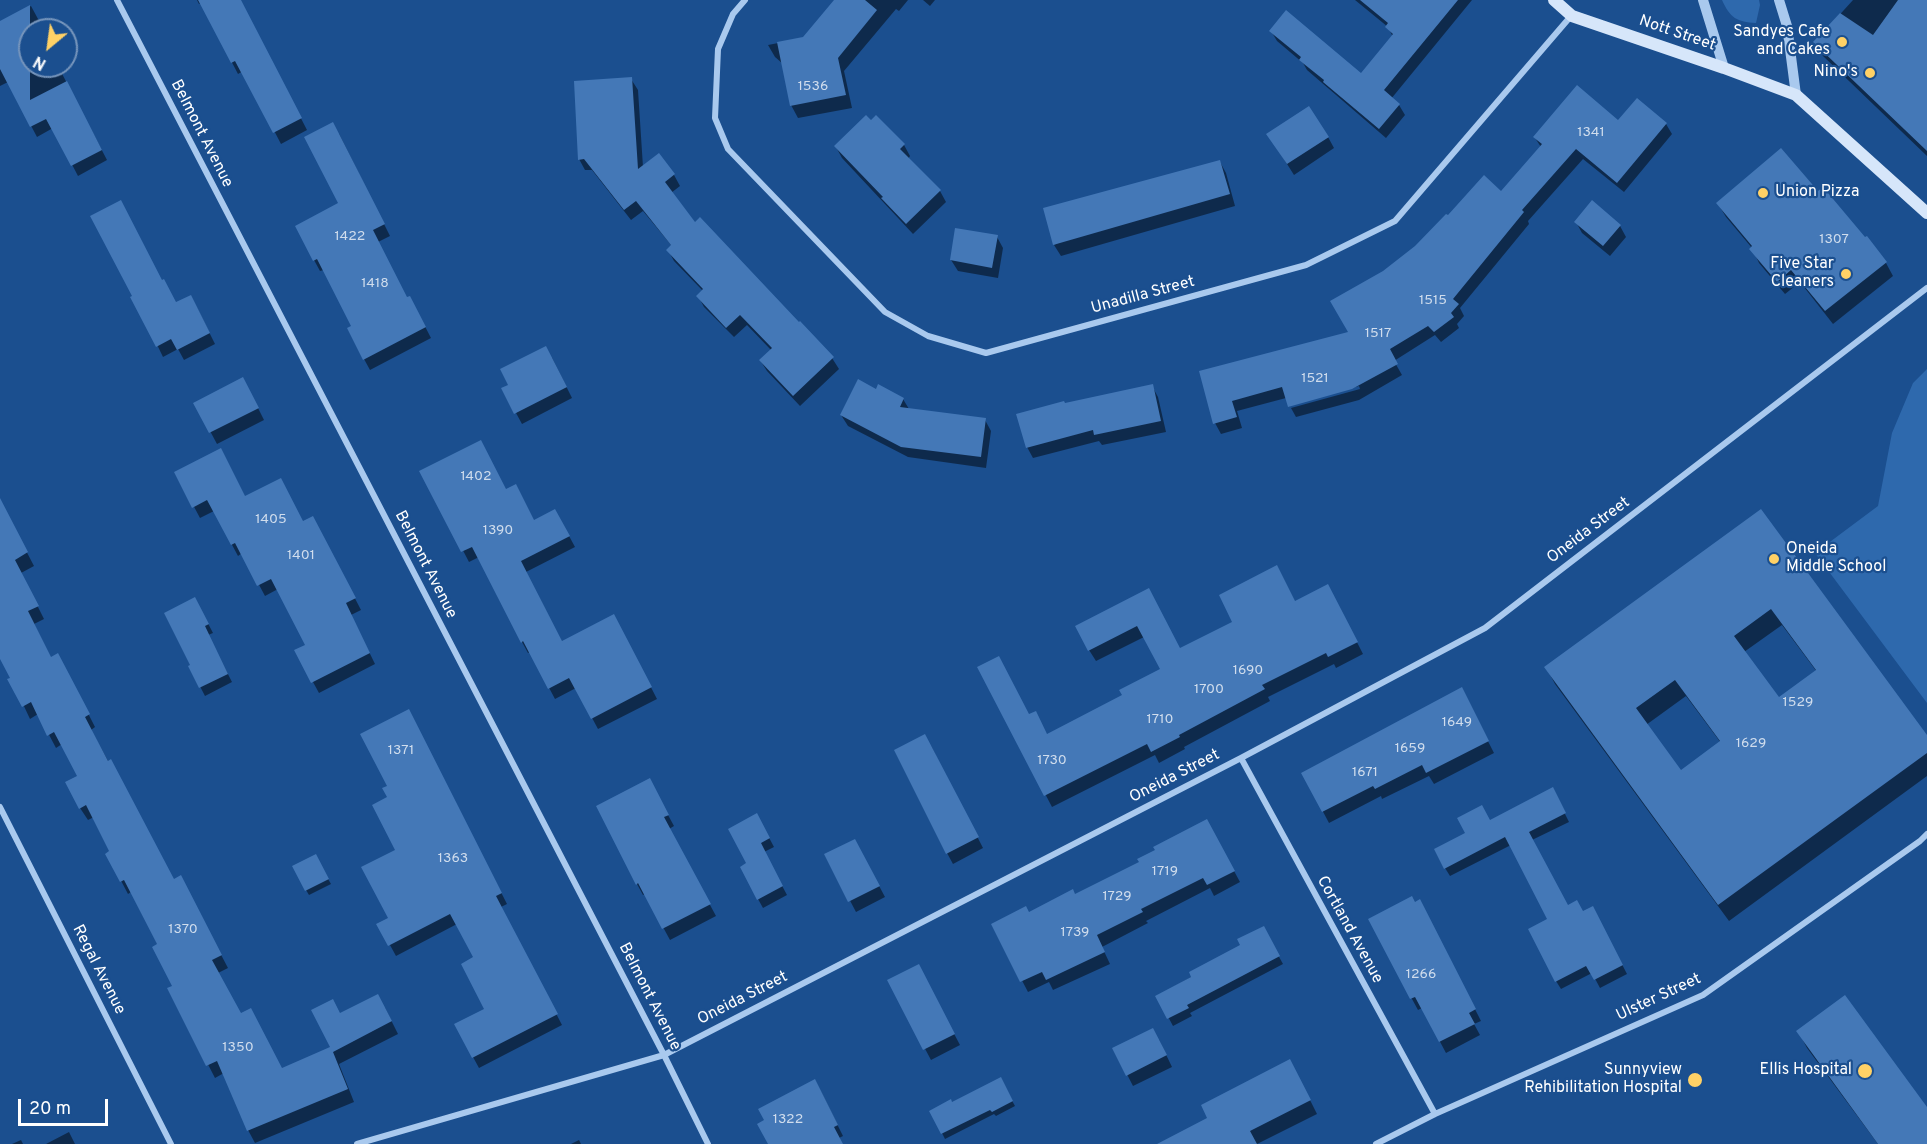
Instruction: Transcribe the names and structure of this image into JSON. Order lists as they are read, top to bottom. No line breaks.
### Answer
{"streets":{"main road":["Nott Street"],"street":["Belmont Avenue","Unadilla Street","Oneida Street","Cortland Avenue","Regal Avenue","Ulster Street"]},"crossings":[["Nott Street","Unadilla Street"],["Belmont Avenue","Oneida Street"],["Oneida Street","Cortland Avenue"],["Cortland Avenue","Ulster Street"]],"places":["Sandyes Cafe and Cakes","Nino's","Union Pizza","Five Star Cleaners","Oneida Middle School","Ellis Hospital","Sunnyview Rehibilitation Hospital"],"house_numbers":["1536","1341","1422","1307","1418","1515","1517","1521","1402","1405","1390","1401","1690","1700","1529","1710","1649","1629","1659","1371","1730","1671","1363","1719","1729","1370","1739","1266","1350","1322"],"scale_bar":"20 m","north":"bottom left"}
